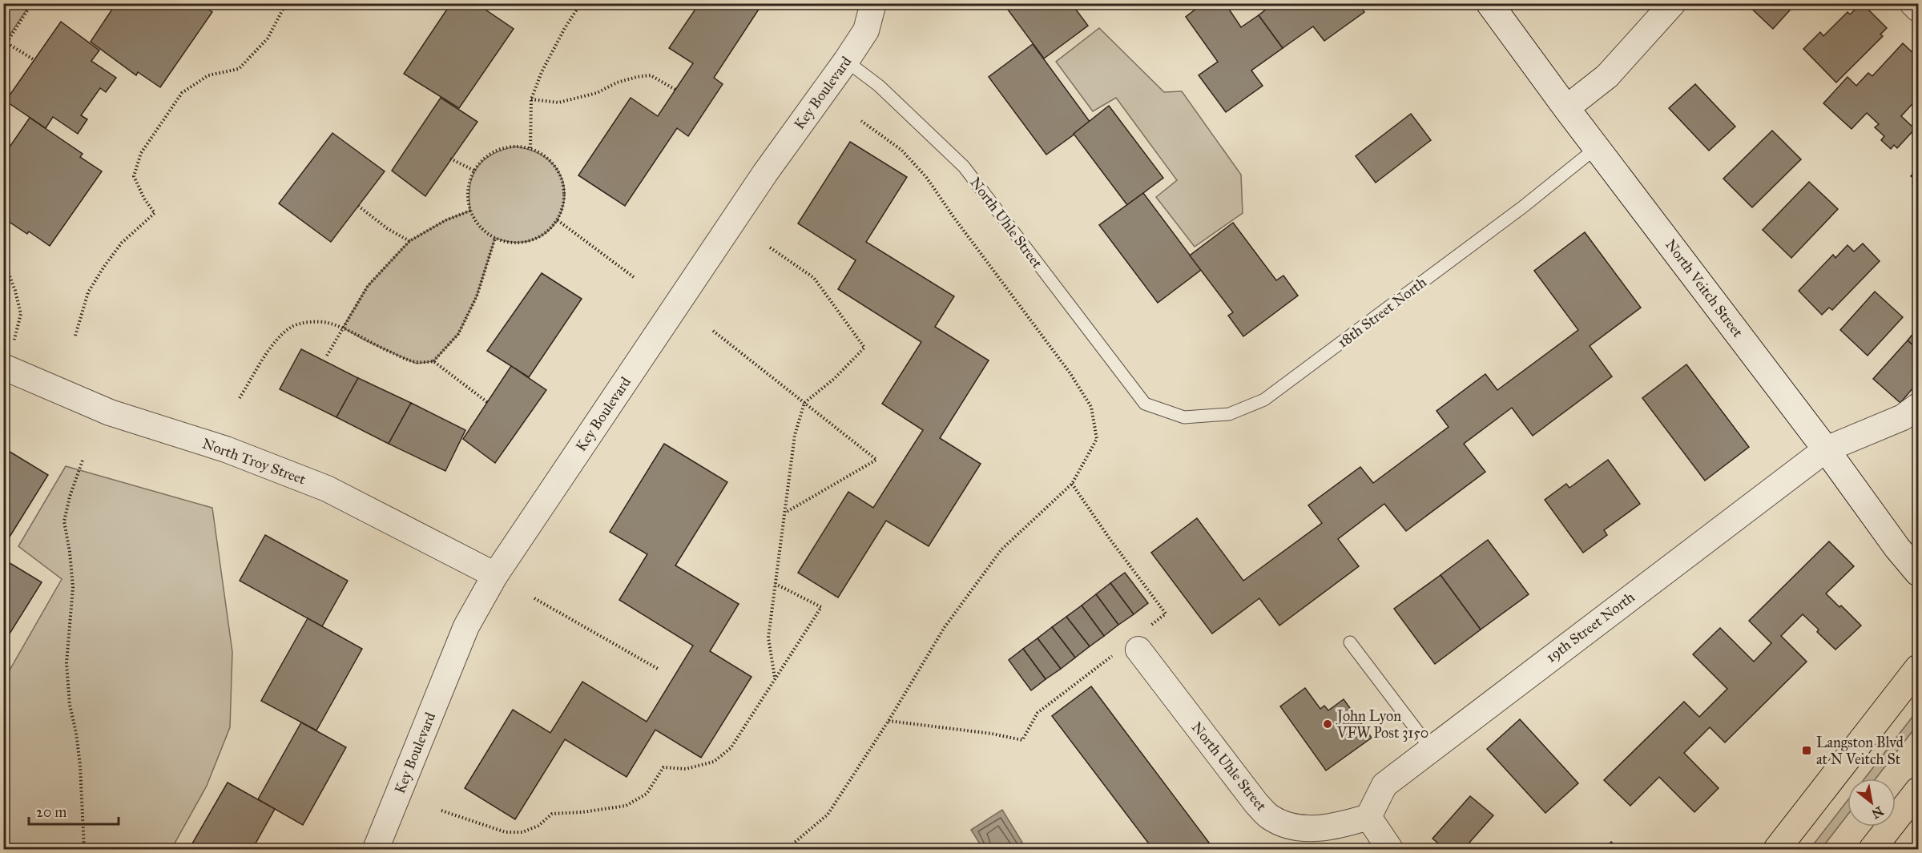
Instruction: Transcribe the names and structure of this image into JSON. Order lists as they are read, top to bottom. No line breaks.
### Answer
{"streets":{"main road":["North Veitch Street"],"street":["Key Boulevard","North Uhle Street","North Troy Street","19th Street North"],"lane":["18th Street North"]},"crossings":[["Key Boulevard","North Uhle Street"],["Key Boulevard","North Troy Street"],["North Uhle Street","18th Street North"],["North Uhle Street","19th Street North"],["North Veitch Street","18th Street North"],["North Veitch Street","19th Street North"]],"places":{"other":["John Lyon VFW Post 3150"],"transit":["Langston Blvd at N Veitch St"]},"scale_bar":"20 m","north":"bottom right"}
